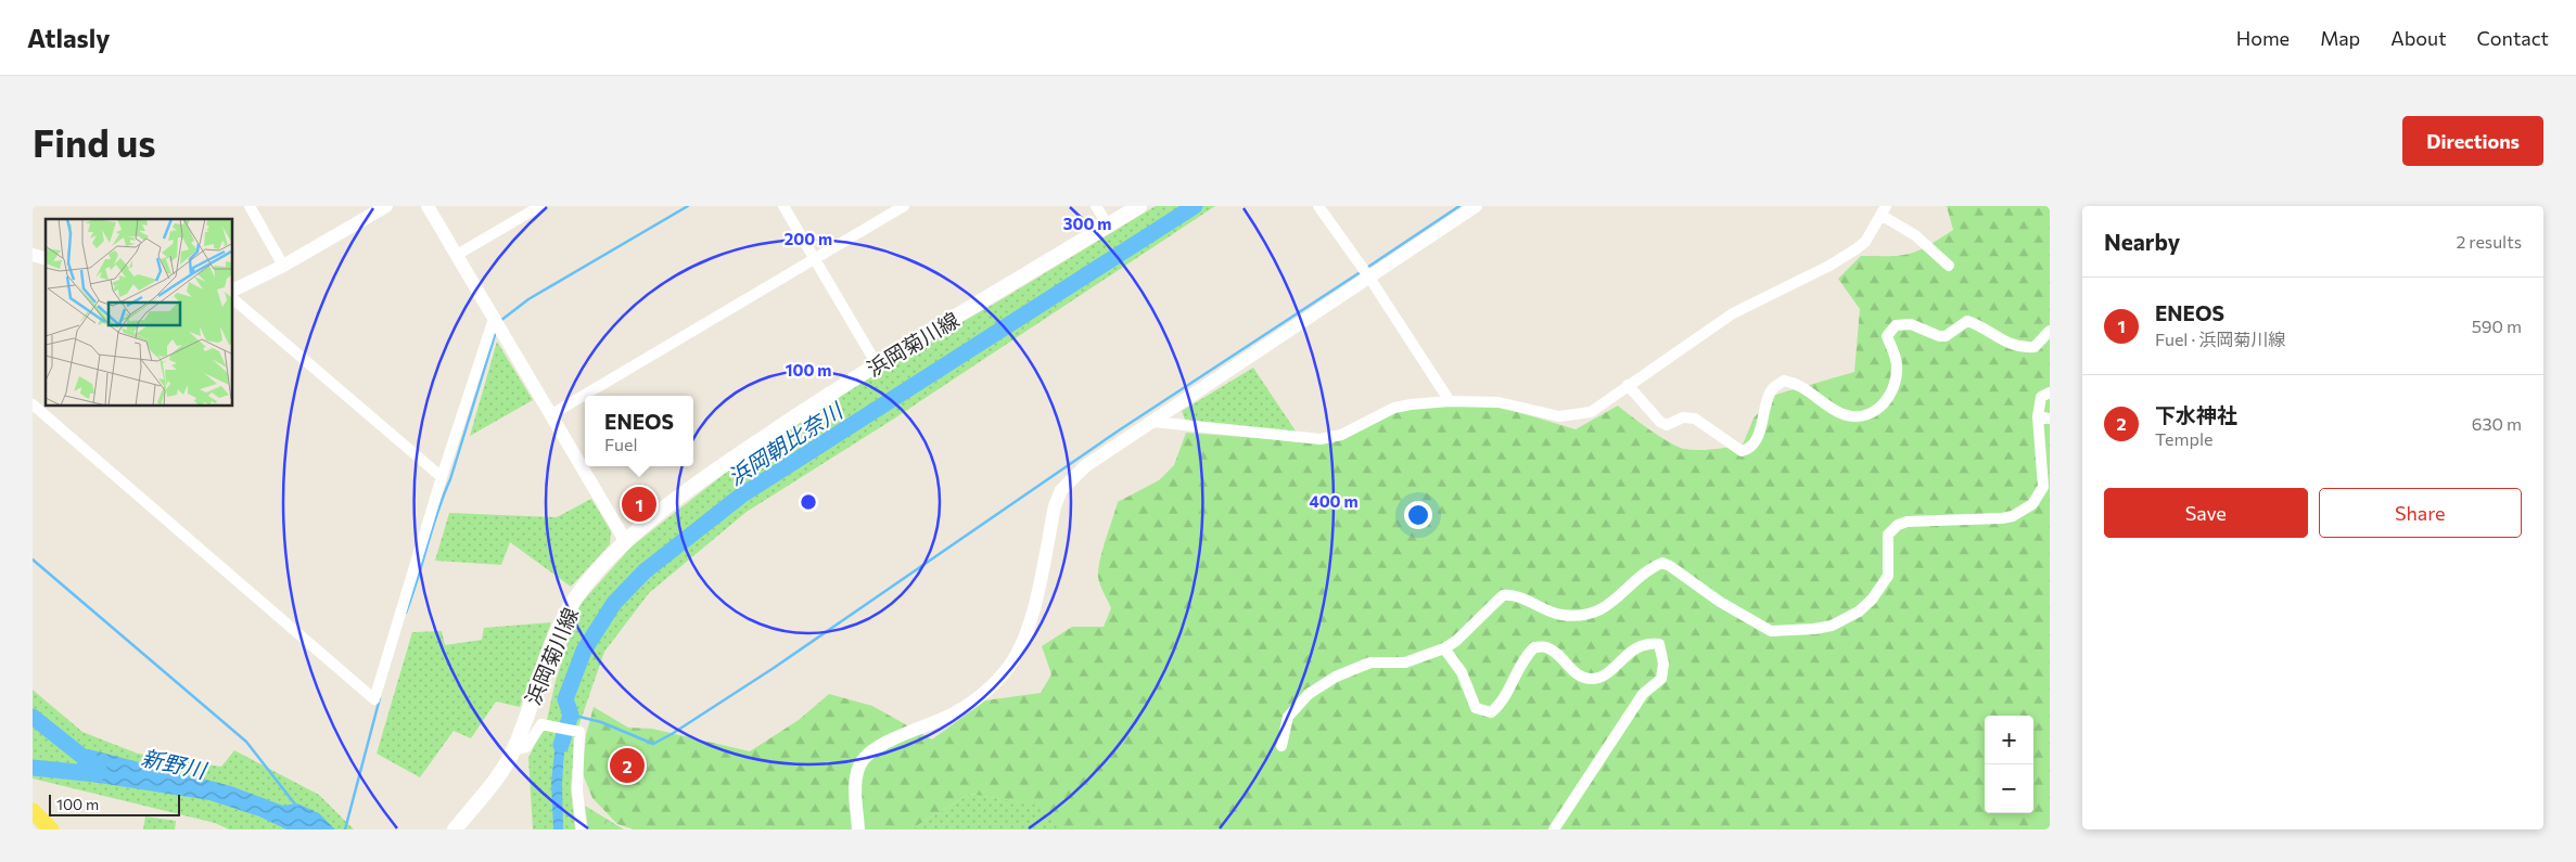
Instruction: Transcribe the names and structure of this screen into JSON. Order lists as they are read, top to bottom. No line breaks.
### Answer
{"streets":{"main road":["浜岡菊川線"]},"water":["浜岡朝比奈川","新野川"],"scale_bar":"100 m","page":{"header":"Atlasly","nav":["Home","Map","About","Contact"],"buttons":["Directions",["Save","Share"]],"title":"Find us","heading":["Nearby","2 results"],"list":[{"mark":"1","name":"ENEOS","note":"Fuel · 浜岡菊川線","value":"590 m"},{"mark":"2","name":"下水神社","note":"Temple","value":"630 m"}],"popup":["ENEOS","Fuel"],"pins":["1","2"],"map_buttons":["+","−"],"scale":"100 m"},"rings":["300 m","200 m","100 m","400 m"]}
